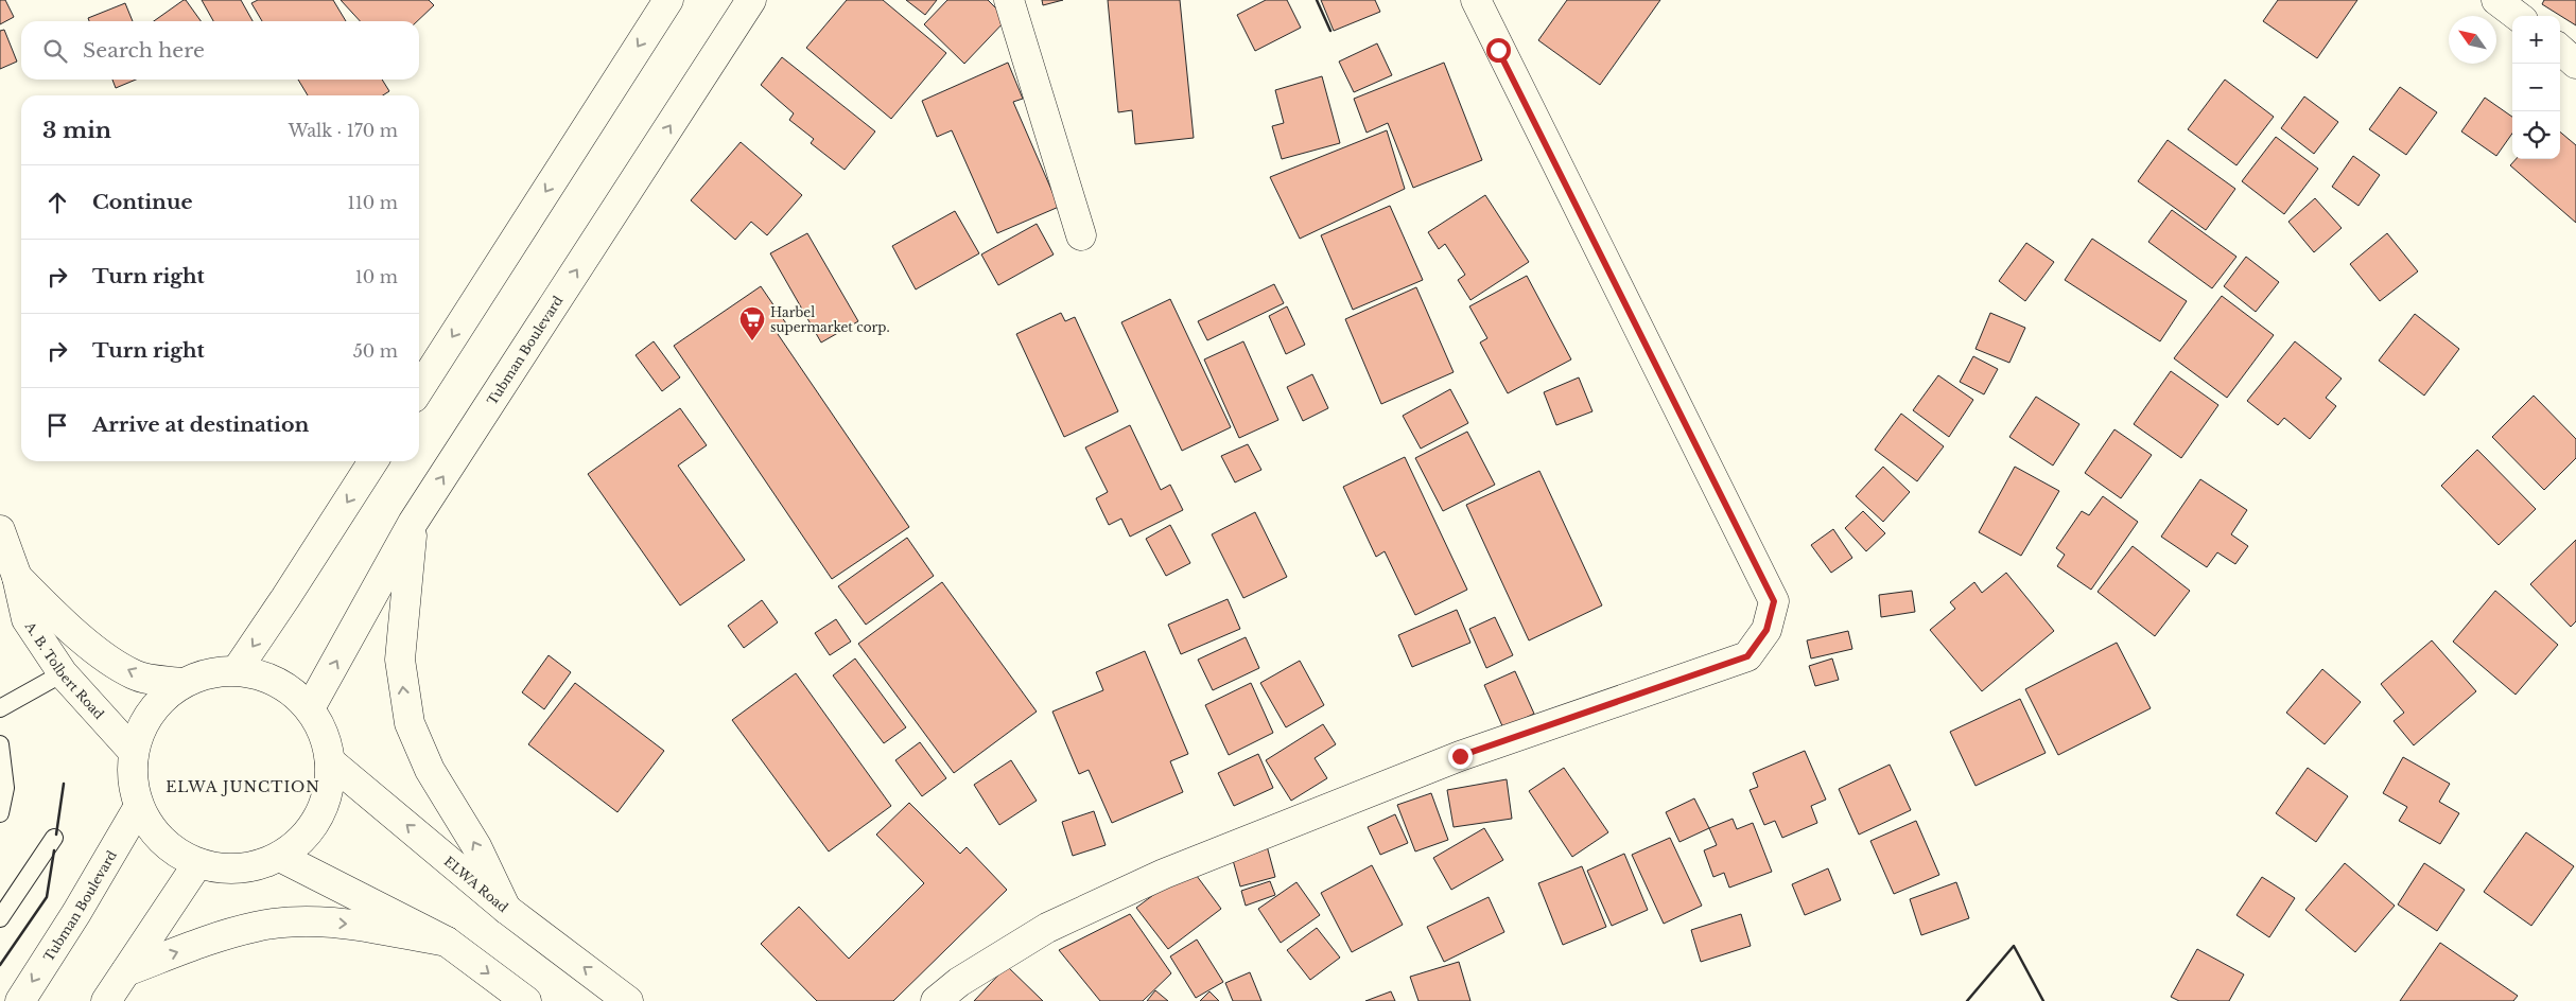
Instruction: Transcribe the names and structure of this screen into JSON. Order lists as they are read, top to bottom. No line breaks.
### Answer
{"streets":{"main road":["Tubman Boulevard","A. B. Tolbert Road","ELWA Road"]},"districts":["ELWA JUNCTION"],"places":{"supermarket":["Harbel supermarket corp."]},"north":"top left","page":{"map_buttons":["+","−"],"search":"Search here","heading":["3 min","Walk · 170 m"],"list":[["Continue","110 m"],["Turn right","10 m"],["Turn right","50 m"],"Arrive at destination"]}}
